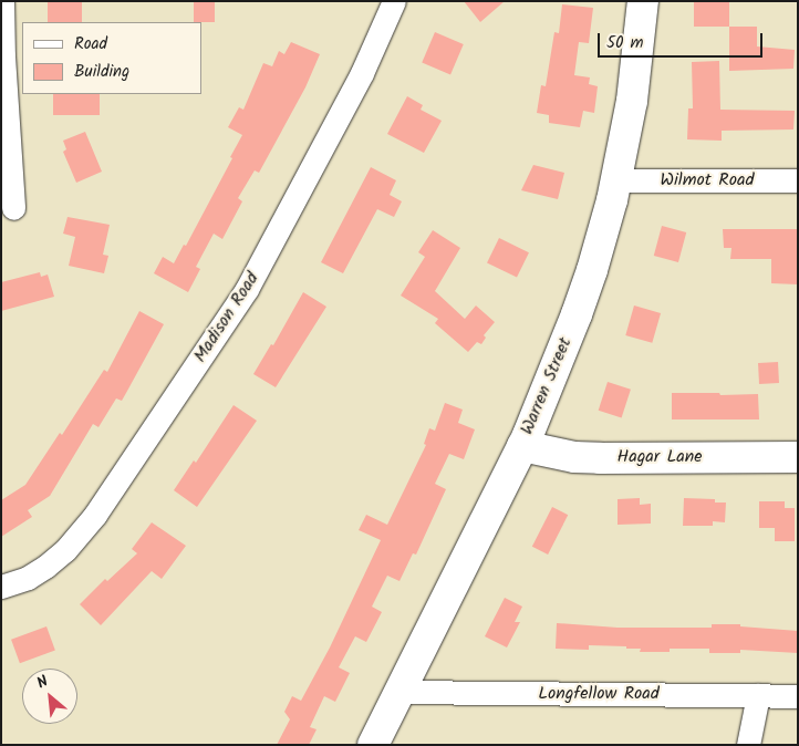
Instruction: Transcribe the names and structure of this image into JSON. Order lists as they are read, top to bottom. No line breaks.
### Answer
{"streets":{"main road":["Warren Street","Hagar Lane"],"street":["Wilmot Road","Madison Road","Longfellow Road"]},"crossings":[["Wilmot Road","Warren Street"],["Warren Street","Hagar Lane"],["Warren Street","Longfellow Road"]],"legend":["Road","Building"],"scale_bar":"50 m","north":"top left"}
